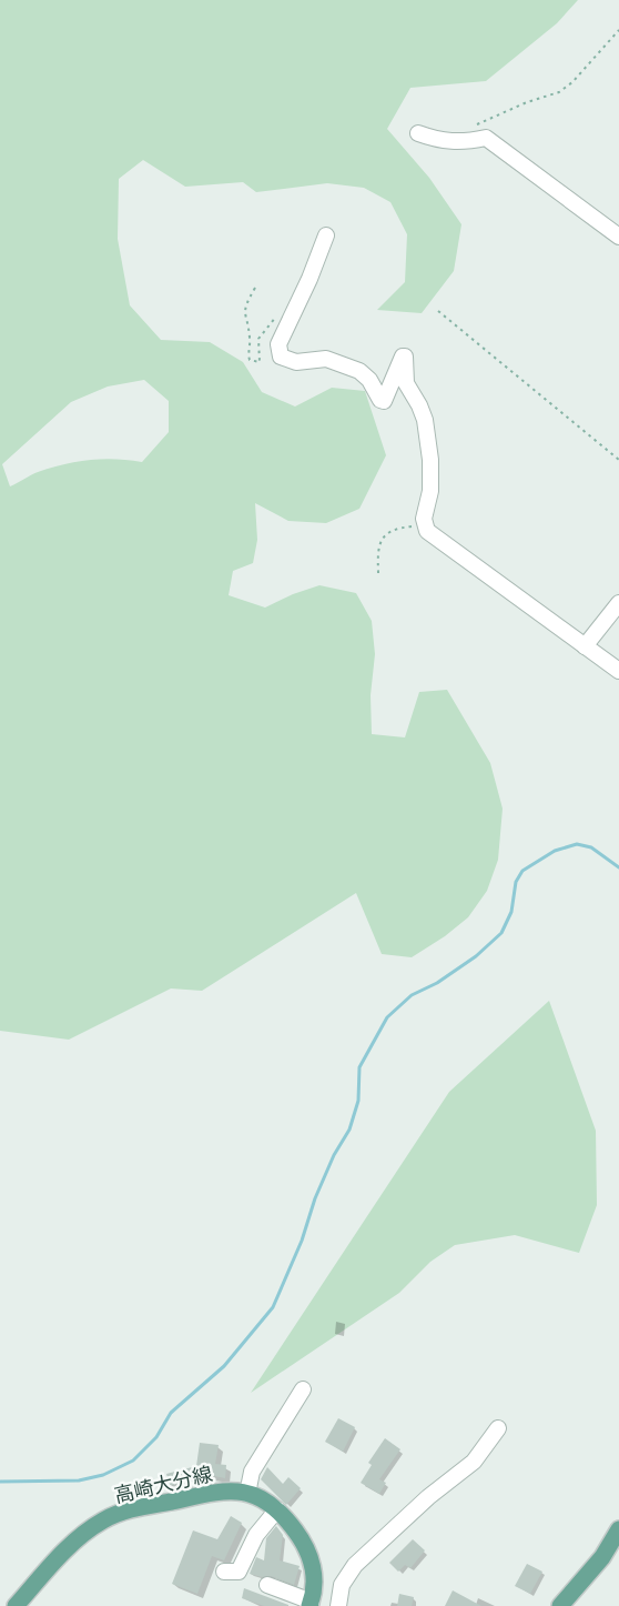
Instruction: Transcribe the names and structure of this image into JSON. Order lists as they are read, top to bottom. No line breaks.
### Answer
{"streets":{"main road":["高崎大分線"]}}
